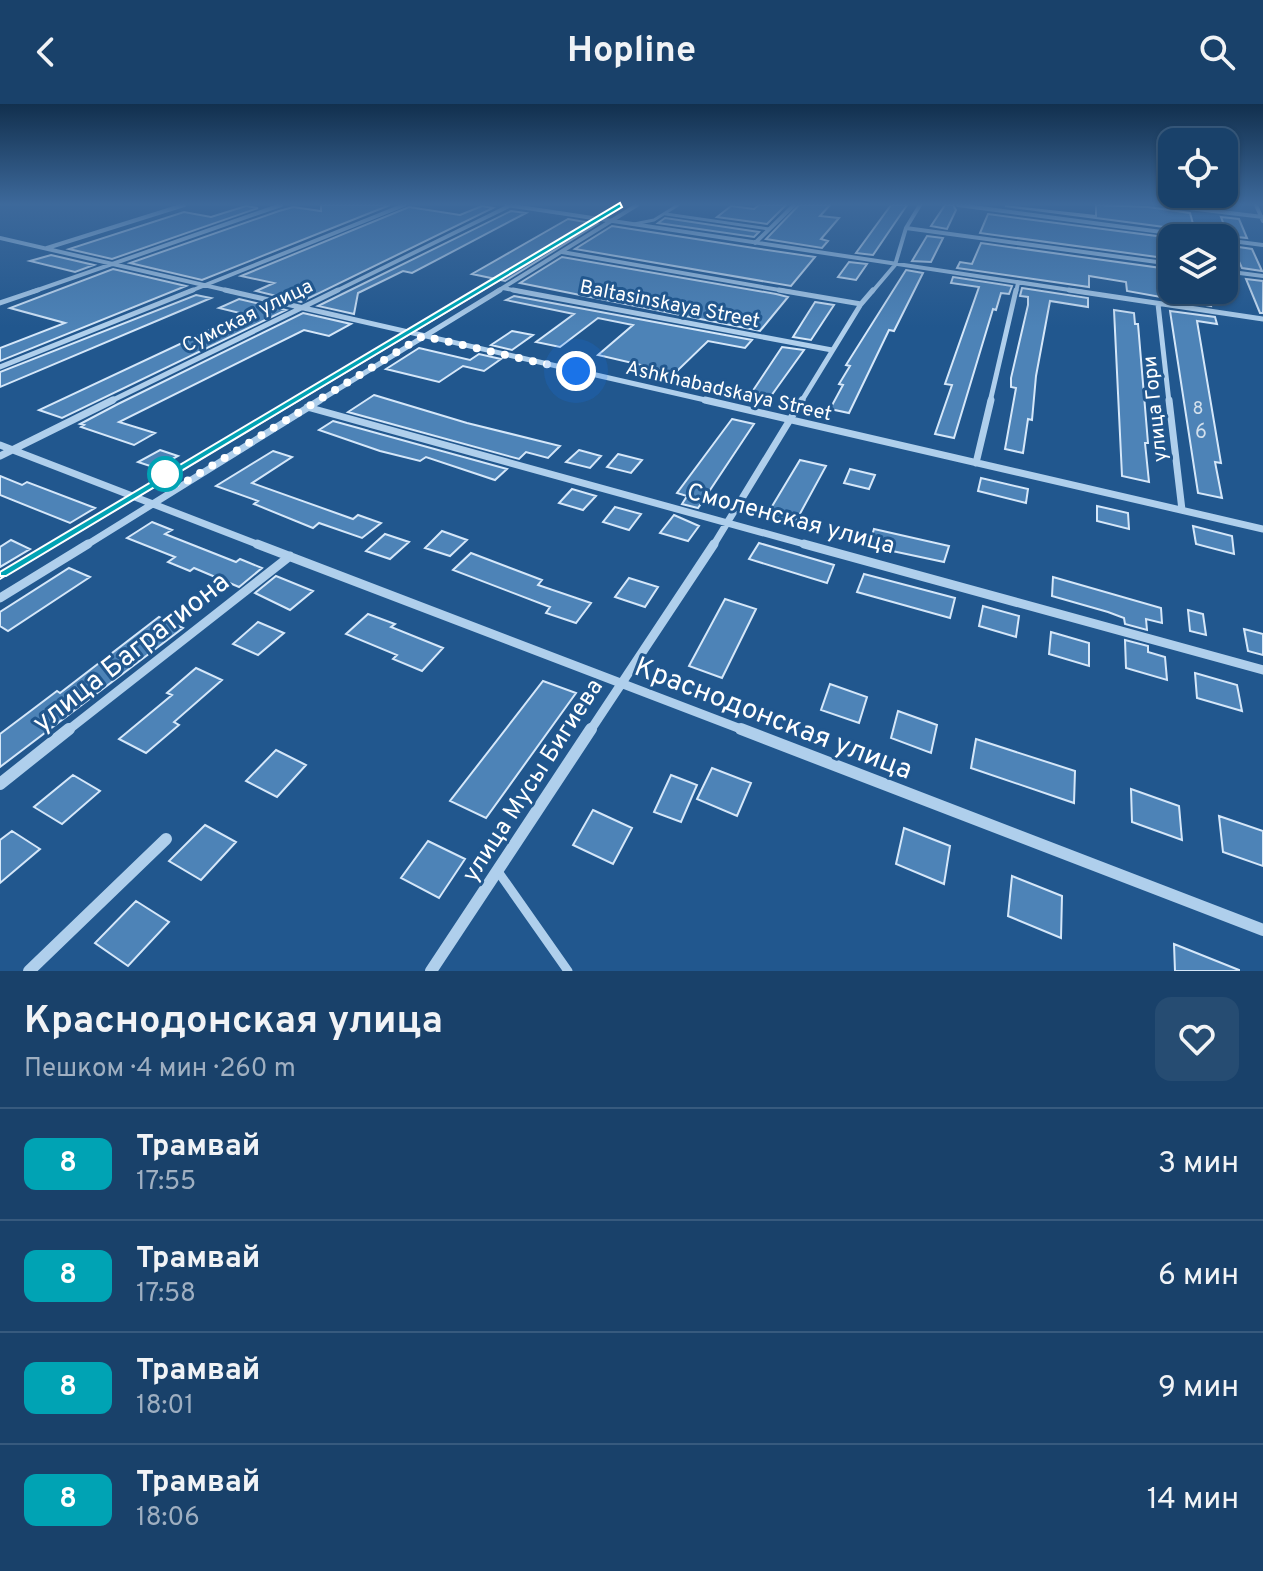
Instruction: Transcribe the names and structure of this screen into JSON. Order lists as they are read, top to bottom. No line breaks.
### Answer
{"streets":{"street":["Baltasinskaya Street","Сумская улица","Ashkhabadskaya Street","улица Гори","Смоленская улица","улица Багратиона","Краснодонская улица","улица Мусы Бигиева"]},"crossings":[["Baltasinskaya Street","улица Мусы Бигиева"],["Сумская улица","Ashkhabadskaya Street"],["Сумская улица","Краснодонская улица"],["Ashkhabadskaya Street","улица Гори"],["Ashkhabadskaya Street","улица Мусы Бигиева"],["Смоленская улица","улица Мусы Бигиева"],["улица Багратиона","Краснодонская улица"],["Краснодонская улица","улица Мусы Бигиева"]],"lines":["tram line 8"],"house_numbers":["8","6"],"page":{"header":"Hopline","heading":["Краснодонская улица","Пешком · 4 мин · 260 m"],"list":[{"mark":"8","name":"Трамвай","note":"17:55","value":"3 мин"},{"mark":"8","name":"Трамвай","note":"17:58","value":"6 мин"},{"mark":"8","name":"Трамвай","note":"18:01","value":"9 мин"},{"mark":"8","name":"Трамвай","note":"18:06","value":"14 мин"}]}}
